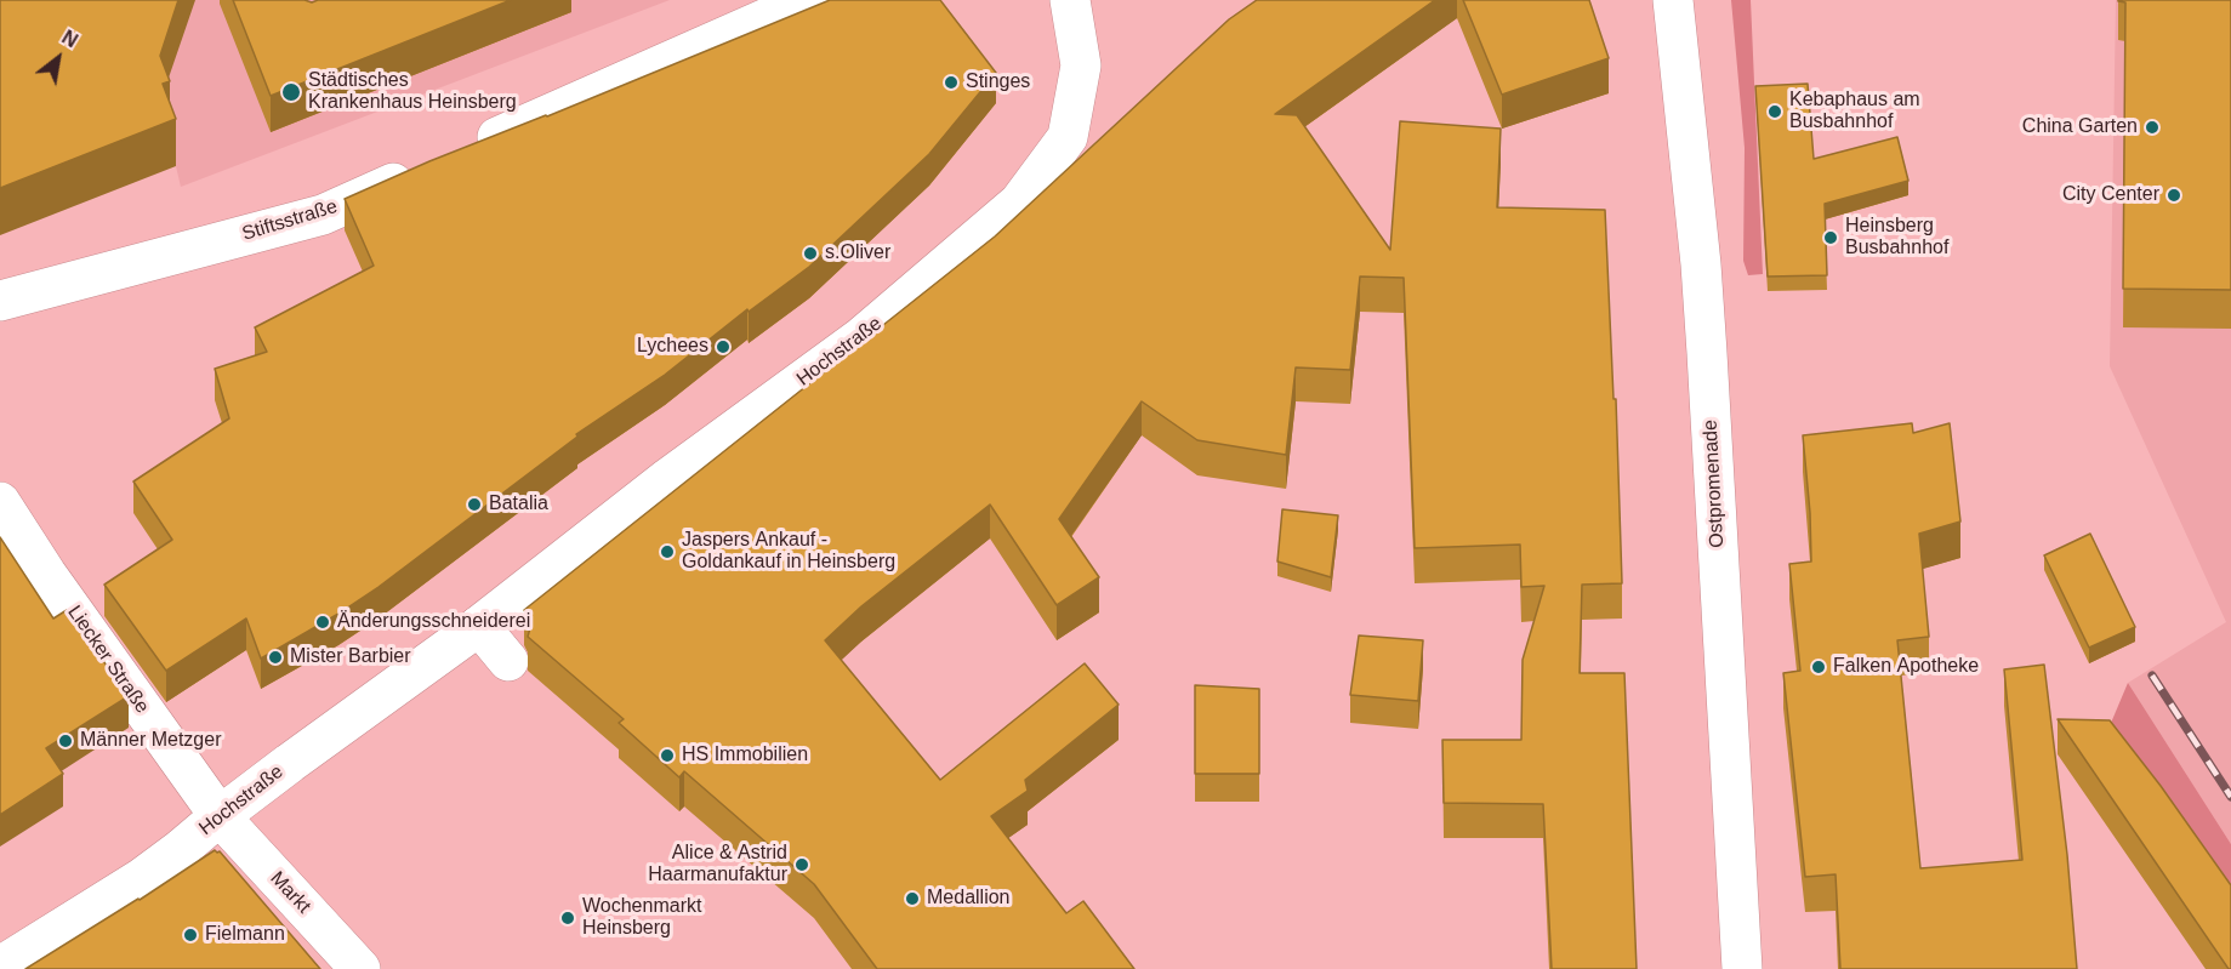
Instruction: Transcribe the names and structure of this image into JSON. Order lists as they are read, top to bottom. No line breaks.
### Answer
{"streets":{"street":["Stiftsstraße","Hochstraße","Ostpromenade","Liecker Straße","Markt"]},"crossings":[["Hochstraße","Liecker Straße"],["Hochstraße","Markt"],["Liecker Straße","Markt"]],"places":["Stinges","Städtisches Krankenhaus Heinsberg","Kebaphaus am Busbahnhof","China Garten","City Center","Heinsberg Busbahnhof","s.Oliver","Lychees","Batalia","Jaspers Ankauf - Goldankauf in Heinsberg","Änderungsschneiderei","Mister Barbier","Falken Apotheke","Männer Metzger","HS Immobilien","Alice & Astrid Haarmanufaktur","Medallion","Wochenmarkt Heinsberg","Fielmann"],"north":"top right"}
